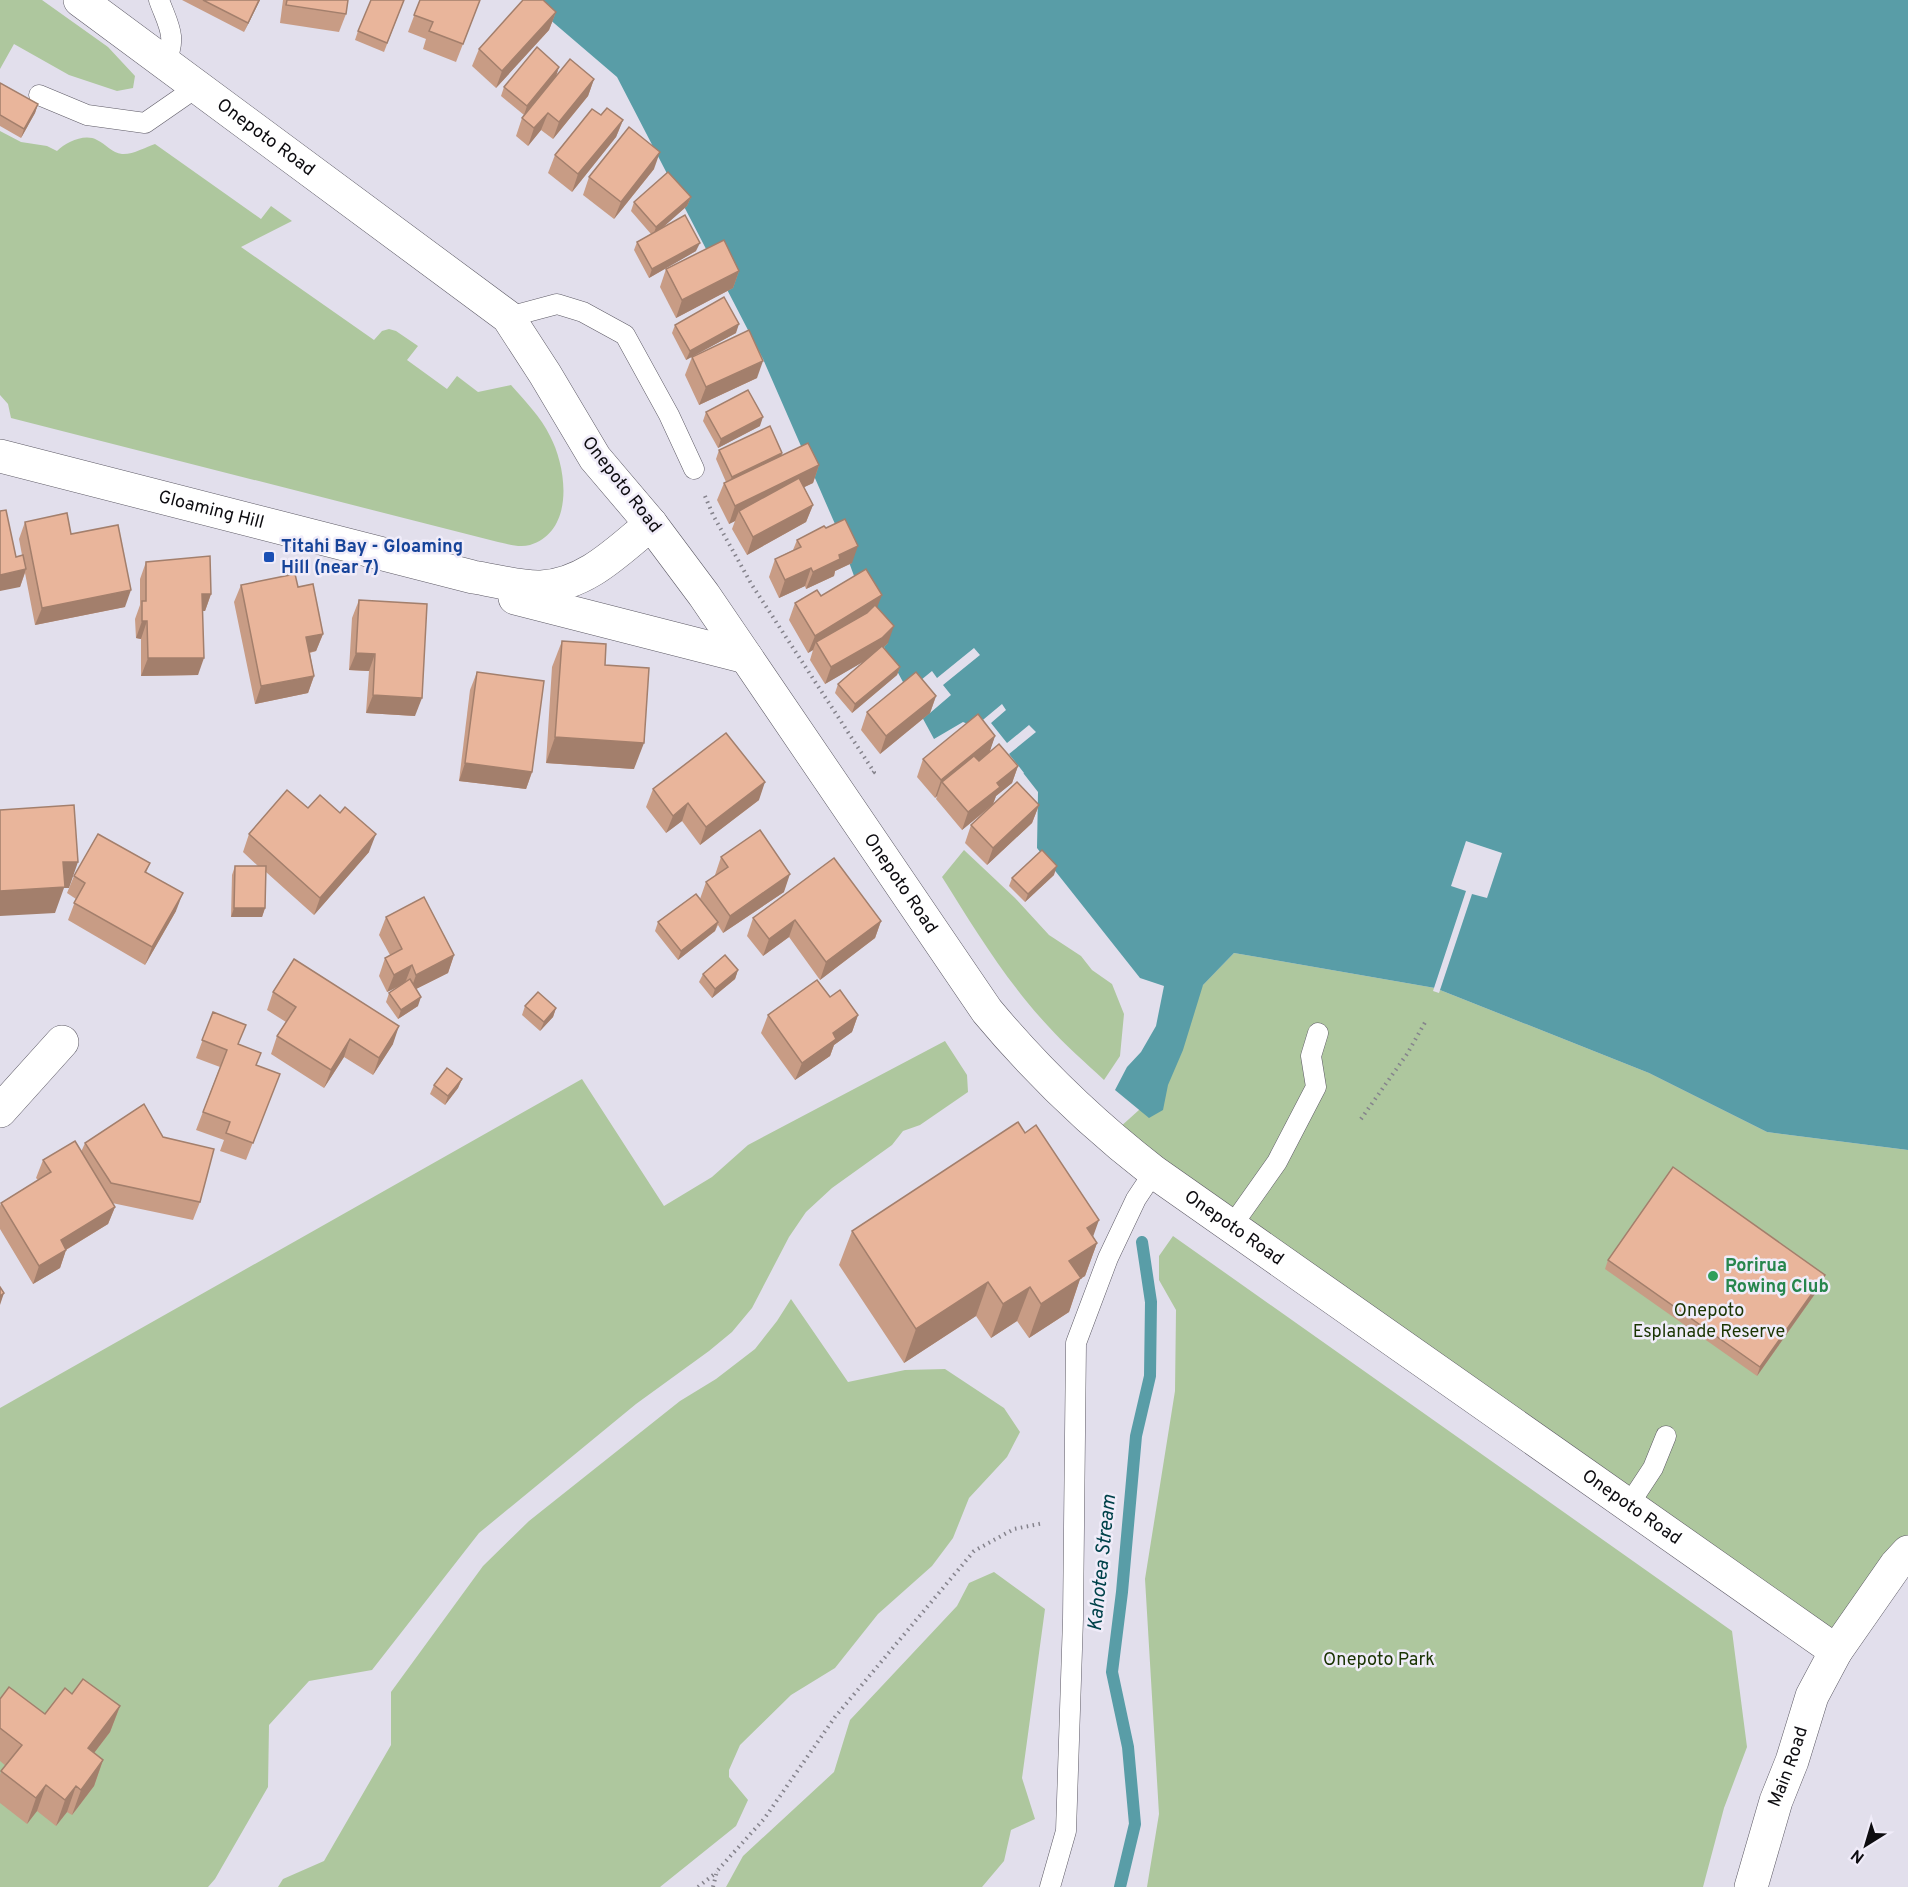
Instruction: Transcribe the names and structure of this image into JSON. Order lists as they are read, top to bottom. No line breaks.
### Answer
{"streets":{"street":["Onepoto Road","Gloaming Hill","Main Road"]},"crossings":[["Onepoto Road","Gloaming Hill"],["Onepoto Road","Main Road"]],"water":["Kahotea Stream"],"parks":["Onepoto Esplanade Reserve","Onepoto Park"],"places":{"transit":["Titahi Bay - Gloaming Hill (near 7)"],"other":["Porirua Rowing Club"]},"north":"bottom left"}
